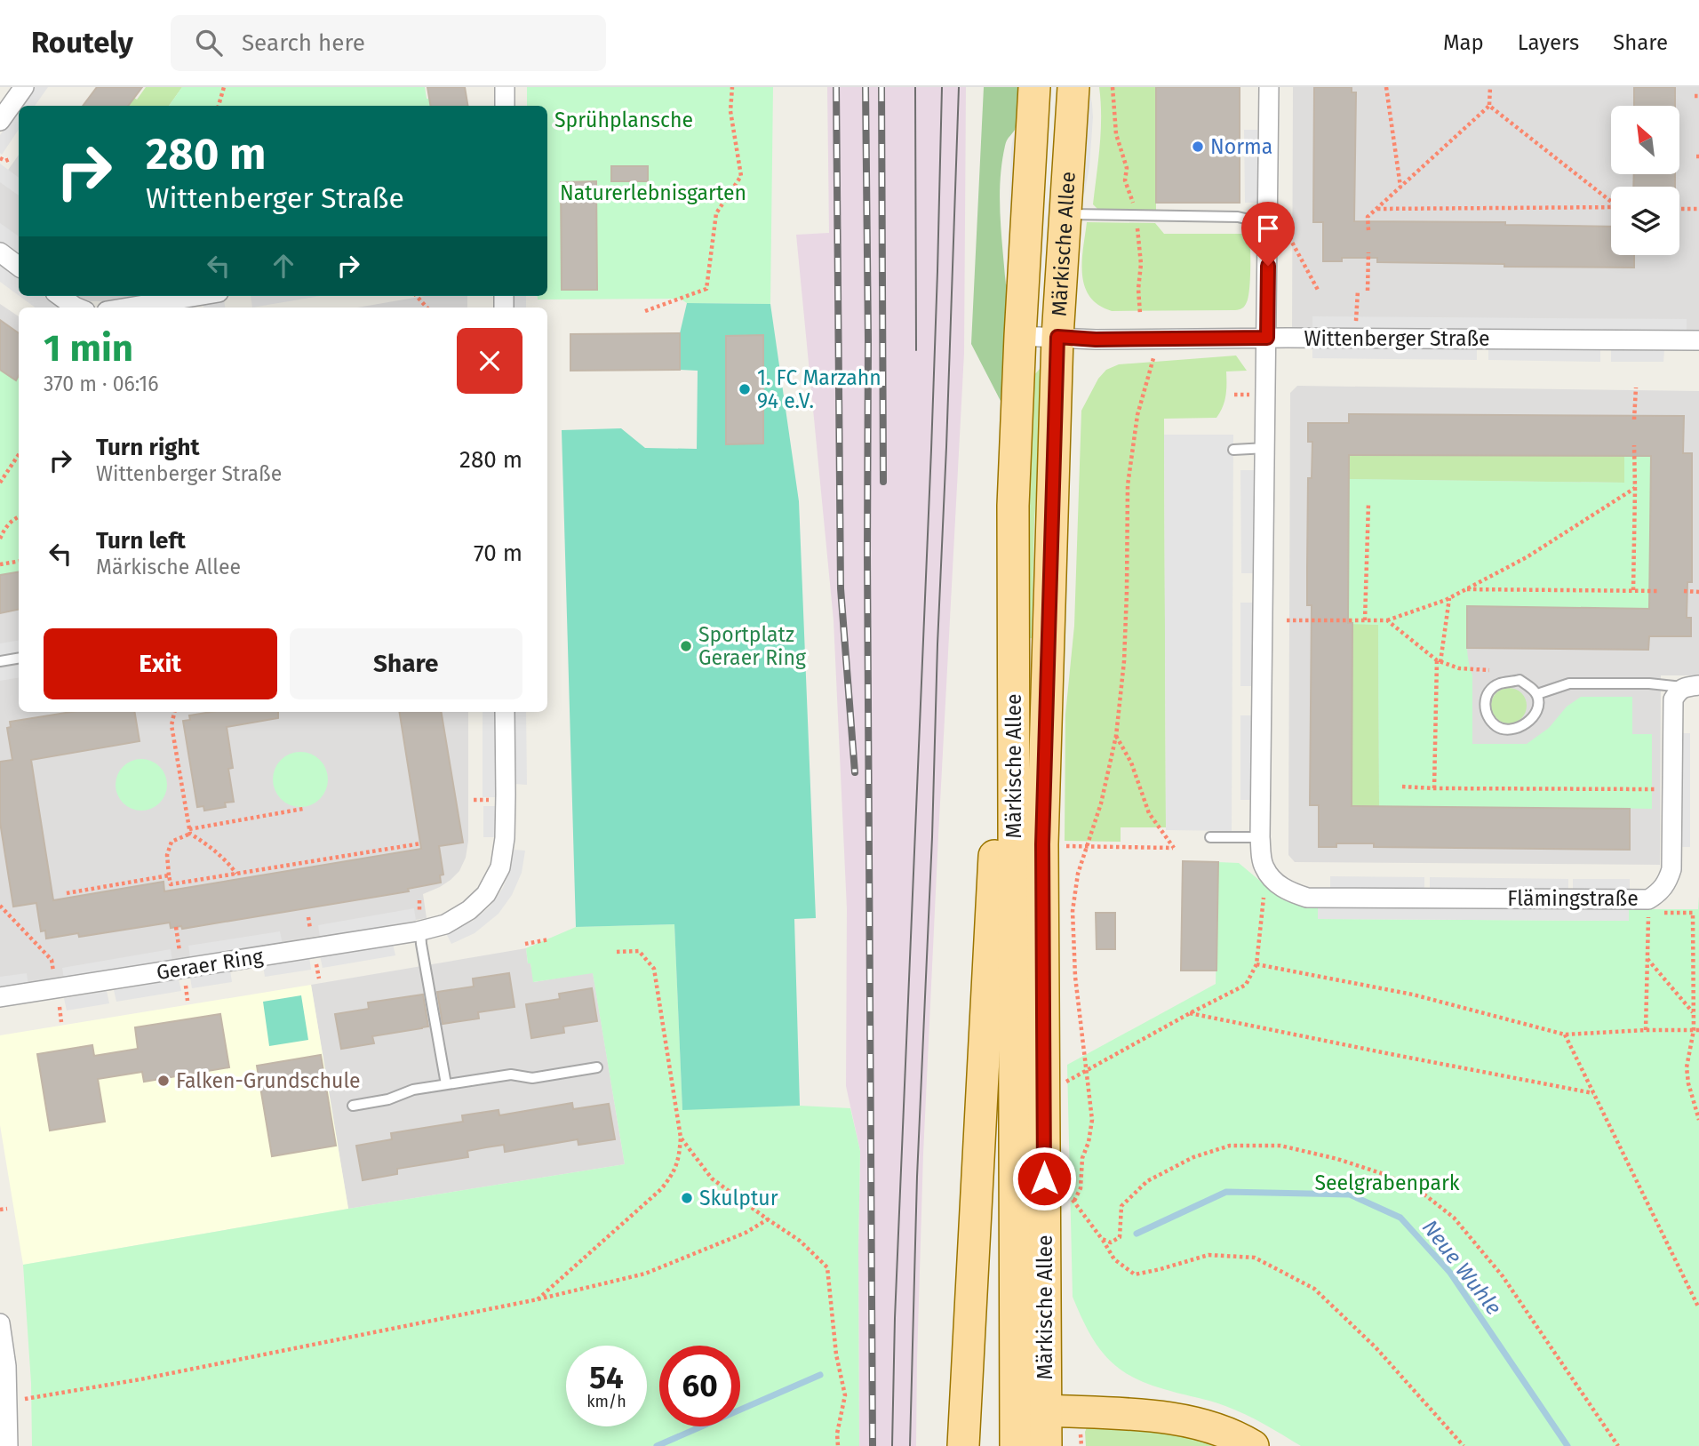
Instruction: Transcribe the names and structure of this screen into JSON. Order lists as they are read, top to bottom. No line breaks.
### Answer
{"streets":{"main road":["Märkische Allee"],"street":["Wittenberger Straße","Flämingstraße","Geraer Ring"]},"crossings":[["Märkische Allee","Wittenberger Straße"]],"water":["Neue Wuhle"],"parks":["Sprühplansche","Naturerlebnisgarten","Seelgrabenpark"],"places":["Norma","1. FC Marzahn 94 e.V.","Sportplatz Geraer Ring","Falken-Grundschule","Skulptur"],"north":"top left","page":{"header":"Routely","search":"Search here","nav":["Map","Layers","Share"],"turn":["280 m","Wittenberger Straße"],"heading":["1 min","370 m · 06:16"],"list":[{"name":"Turn right","note":"Wittenberger Straße","value":"280 m"},{"name":"Turn left","note":"Märkische Allee","value":"70 m"}],"buttons":["Exit","Share"],"speed":"54 km/h","limit":"60"}}
